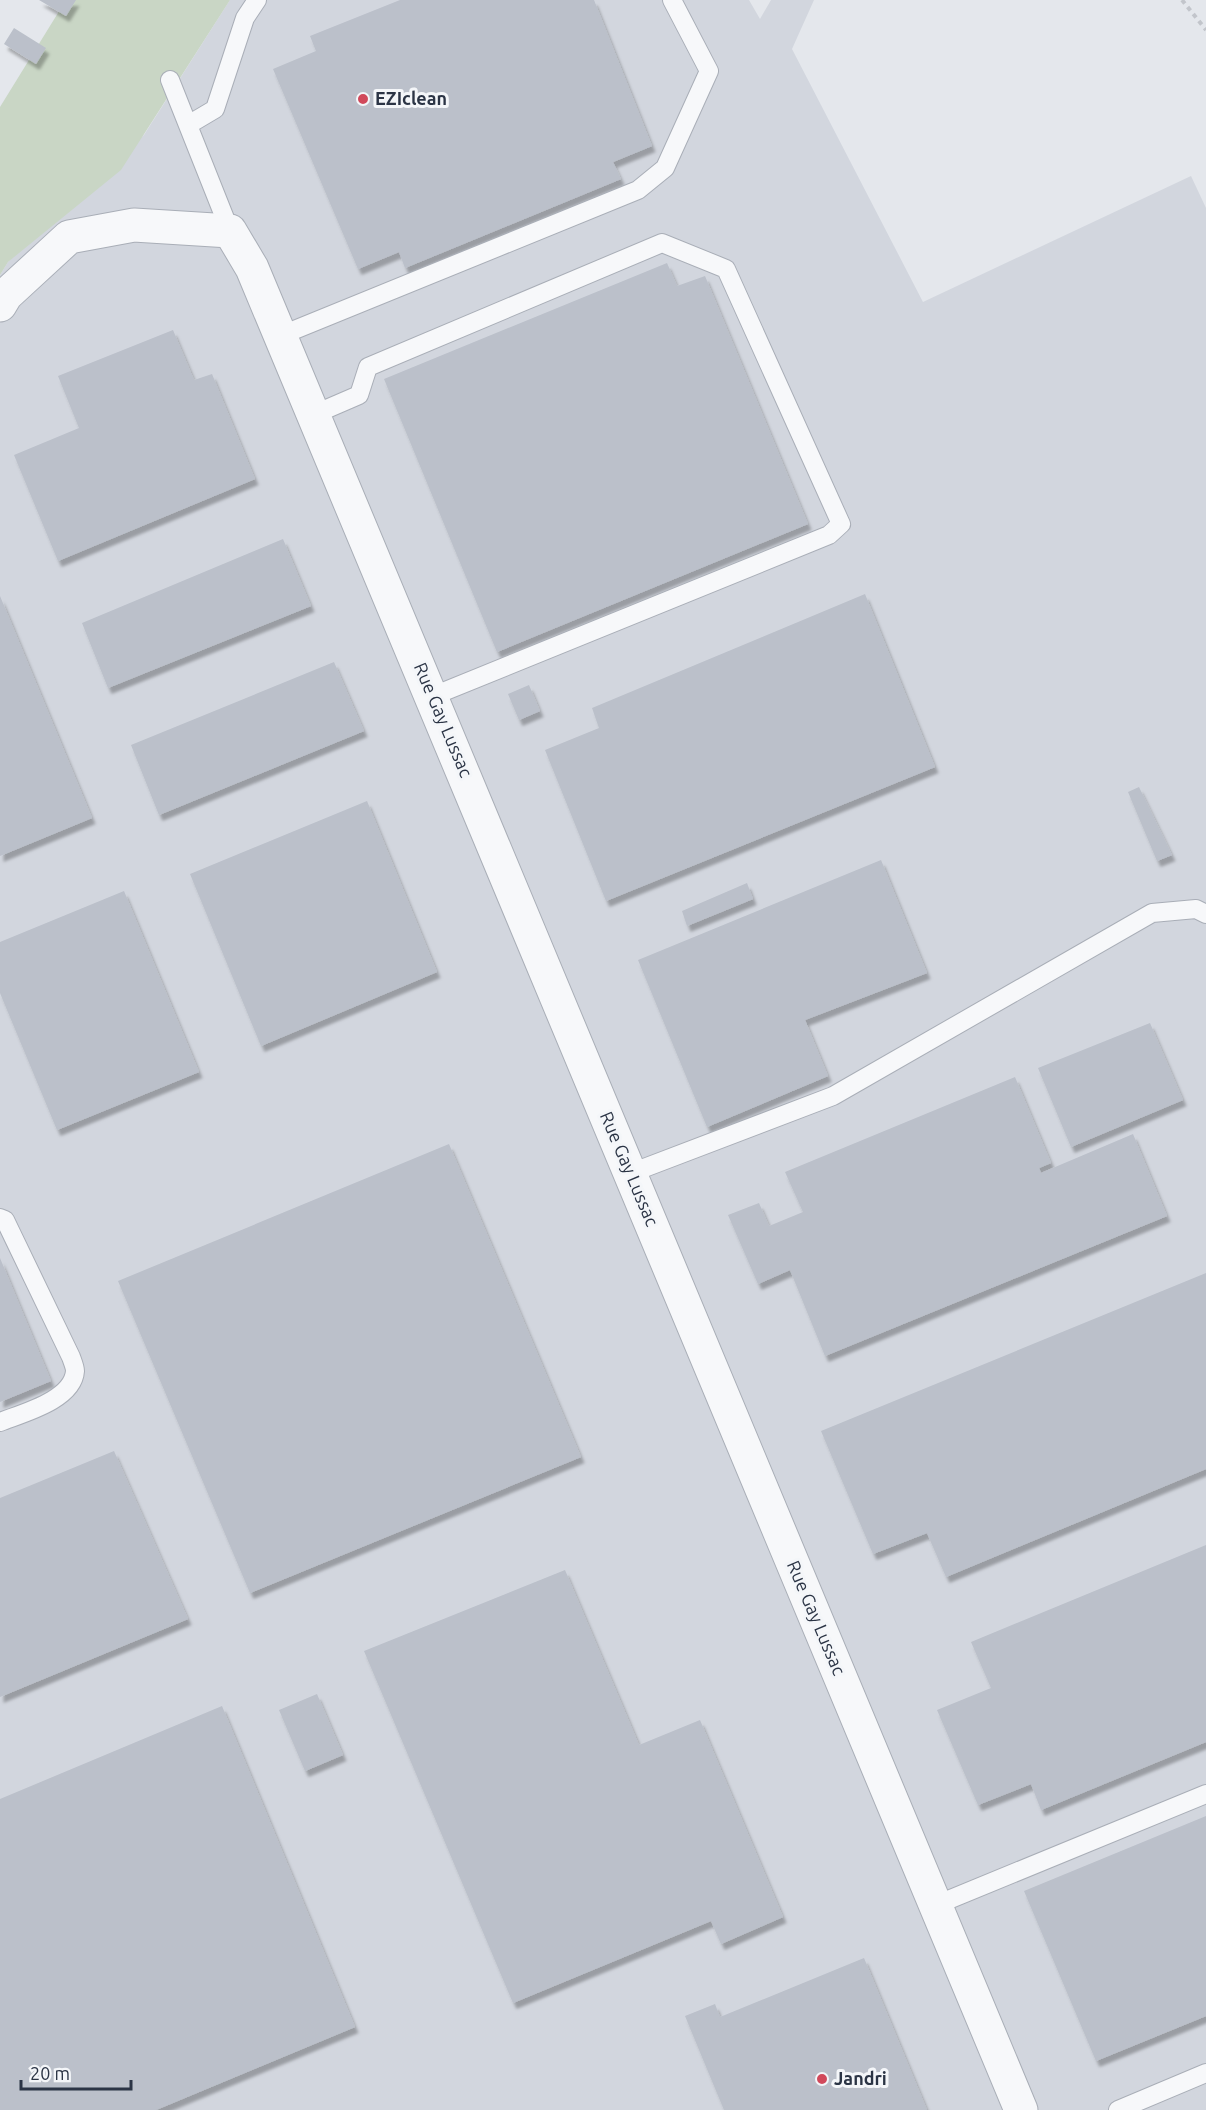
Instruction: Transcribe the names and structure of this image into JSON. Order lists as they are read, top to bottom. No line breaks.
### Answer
{"streets":{"street":["Rue Gay Lussac"]},"places":["EZIclean","Jandri"],"scale_bar":"20 m"}
